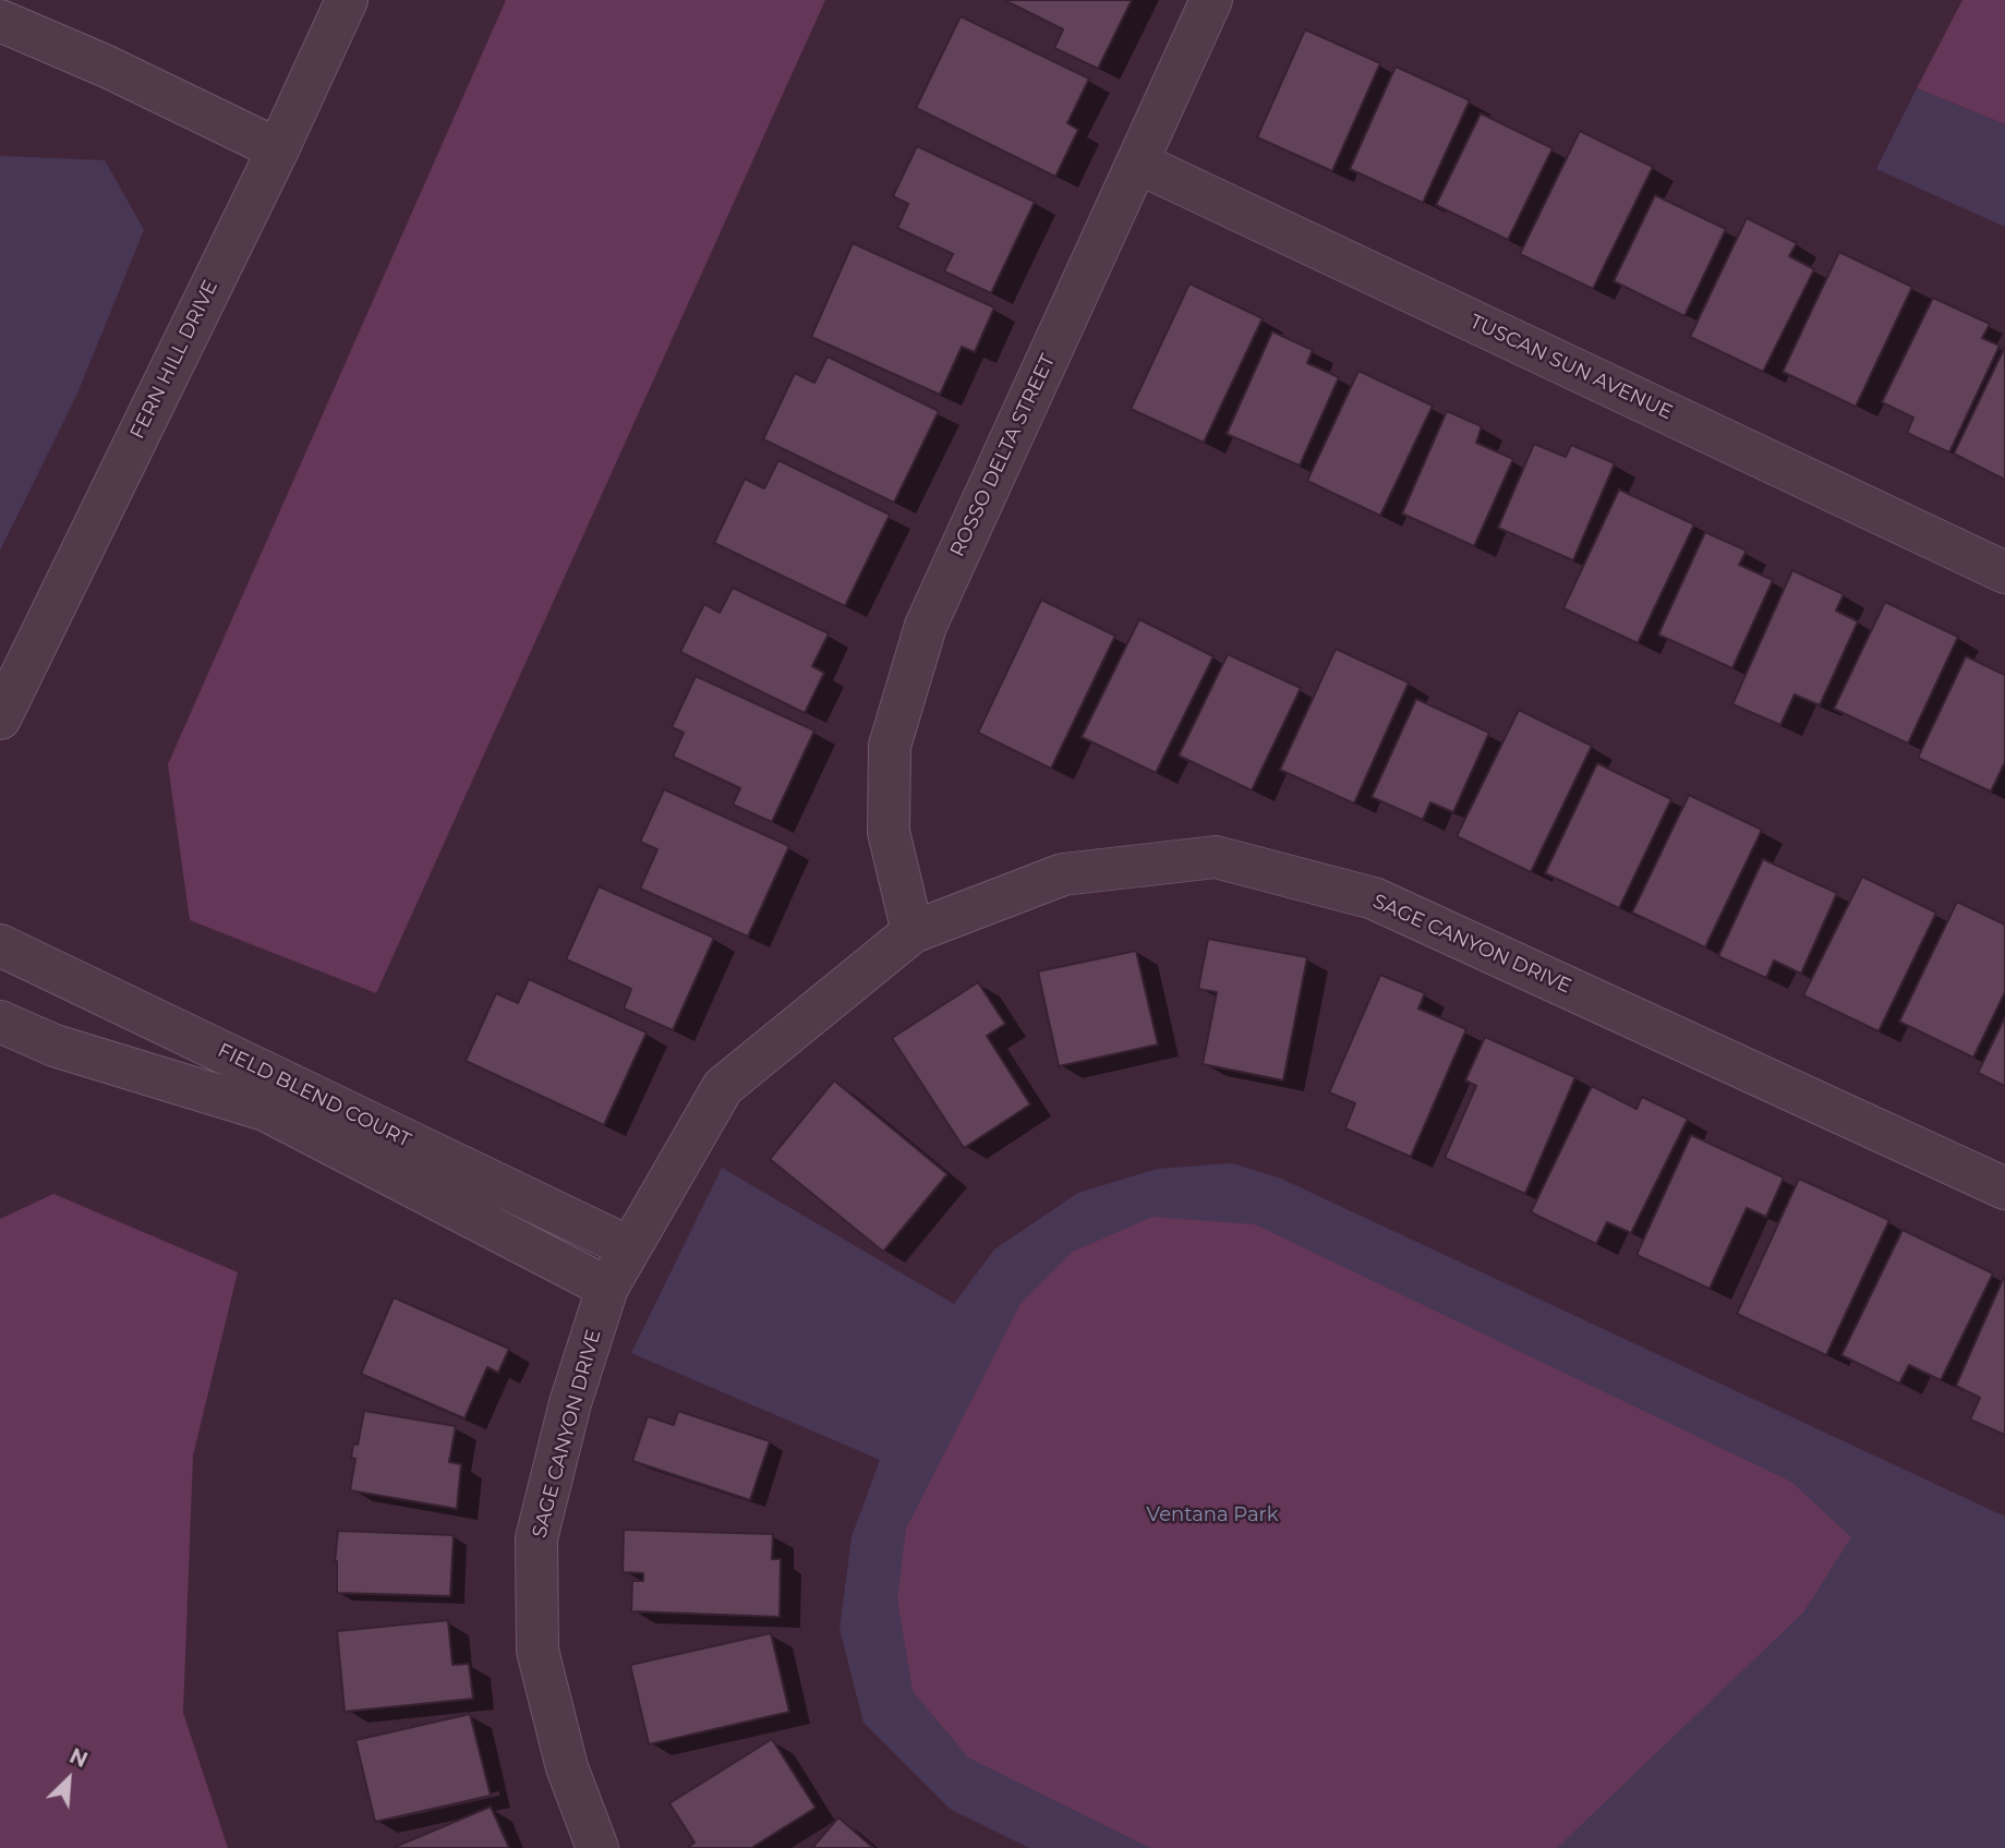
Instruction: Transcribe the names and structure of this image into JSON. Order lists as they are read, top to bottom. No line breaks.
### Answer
{"streets":{"street":["FERN HILL DRIVE","TUSCAN SUN AVENUE","ROSSO DELTA STREET","SAGE CANYON DRIVE","FIELD BLEND COURT"]},"crossings":[["TUSCAN SUN AVENUE","ROSSO DELTA STREET"],["ROSSO DELTA STREET","SAGE CANYON DRIVE"],["SAGE CANYON DRIVE","FIELD BLEND COURT"]],"parks":["Ventana Park"],"north":"top right"}
